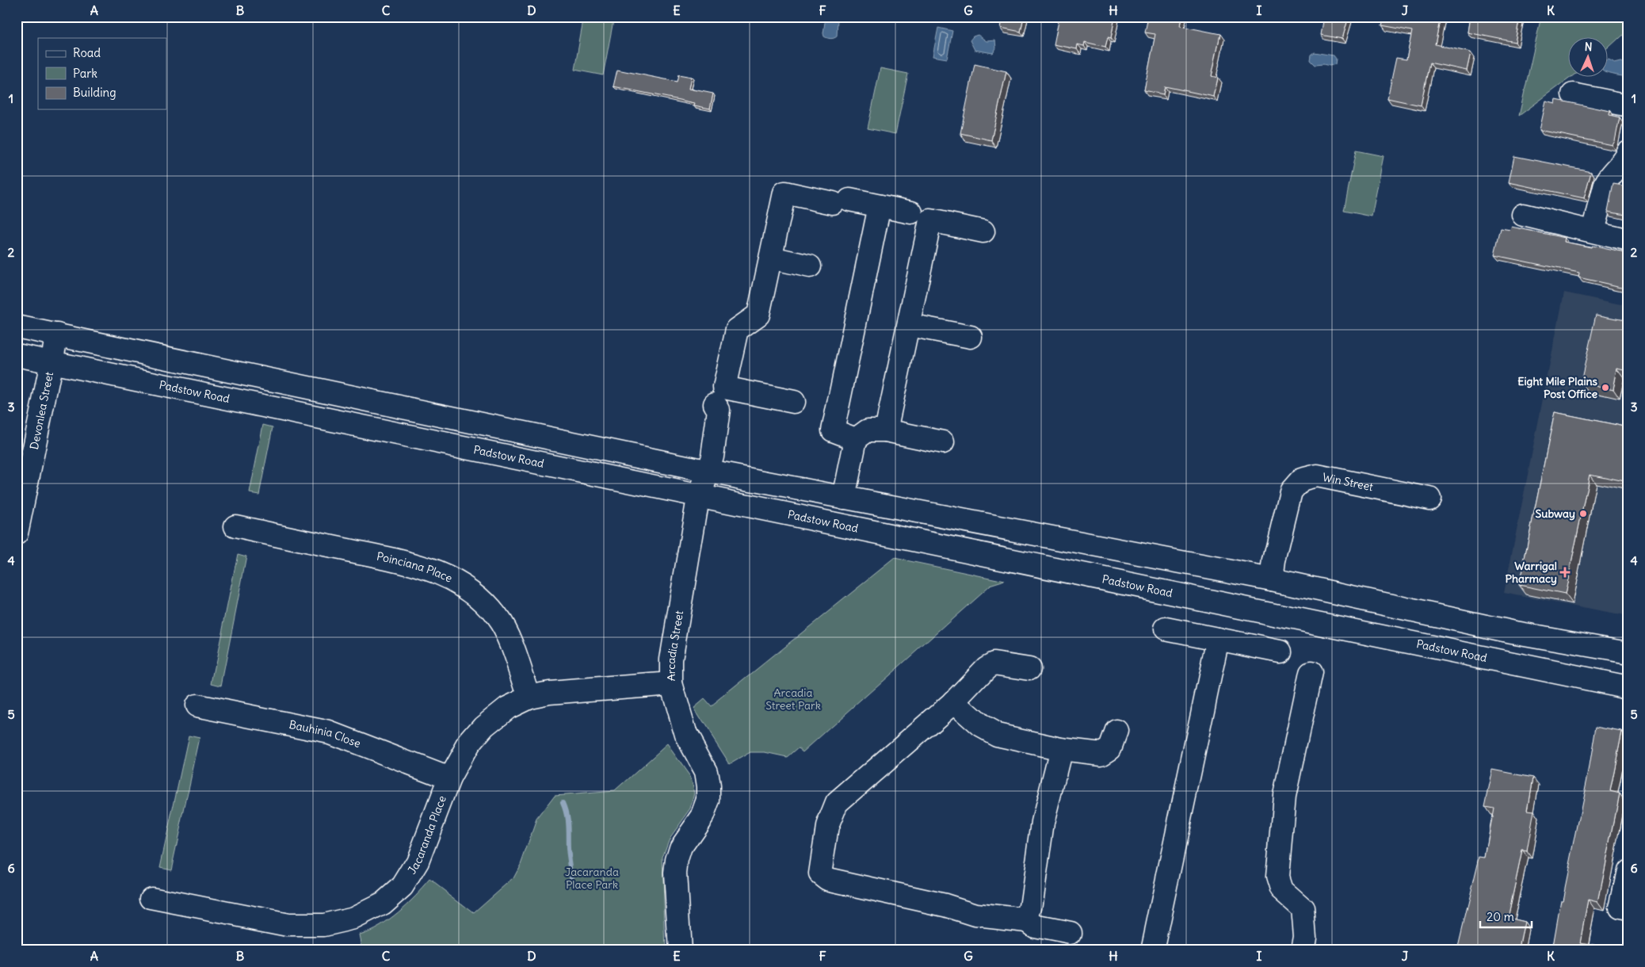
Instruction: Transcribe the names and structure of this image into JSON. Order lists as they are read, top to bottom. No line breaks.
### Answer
{"streets":{"street":["Padstow Road","Devonlea Street","Win Street","Poinciana Place","Arcadia Street","Bauhinia Close","Jacaranda Place"]},"crossings":[["Padstow Road","Devonlea Street"],["Padstow Road","Arcadia Street"],["Poinciana Place","Jacaranda Place"],["Arcadia Street","Jacaranda Place"],["Bauhinia Close","Jacaranda Place"]],"parks":["Arcadia Street Park","Jacaranda Place Park"],"places":{"other":["Eight Mile Plains Post Office","Subway"],"health":["Warrigal Pharmacy"]},"legend":["Road","Park","Building"],"scale_bar":"20 m","north":"top","grid":{"columns":["A","B","C","D","E","F","G","H","I","J","K"],"rows":["1","2","3","4","5","6"]}}
